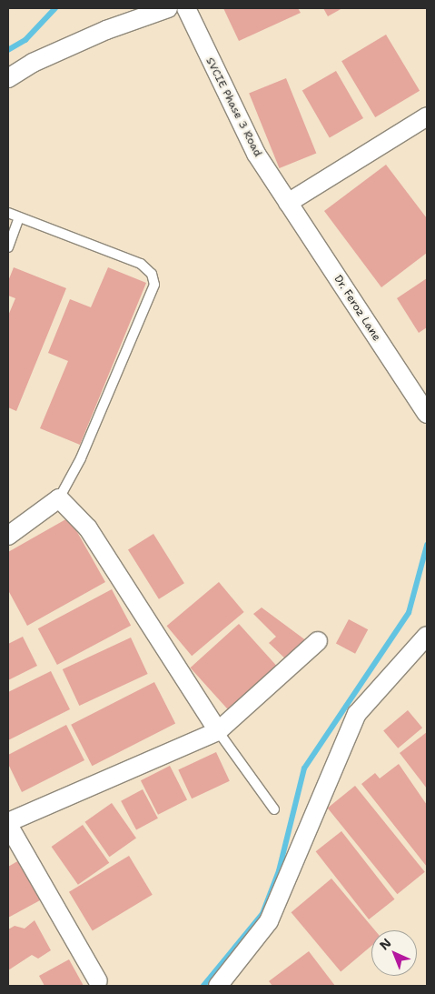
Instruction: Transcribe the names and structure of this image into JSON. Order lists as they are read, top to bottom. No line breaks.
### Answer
{"streets":{"street":["SVCIE Phase 3 Road","Dr. Feroz Lane"]},"crossings":[["SVCIE Phase 3 Road","Dr. Feroz Lane"]],"north":"top left"}
